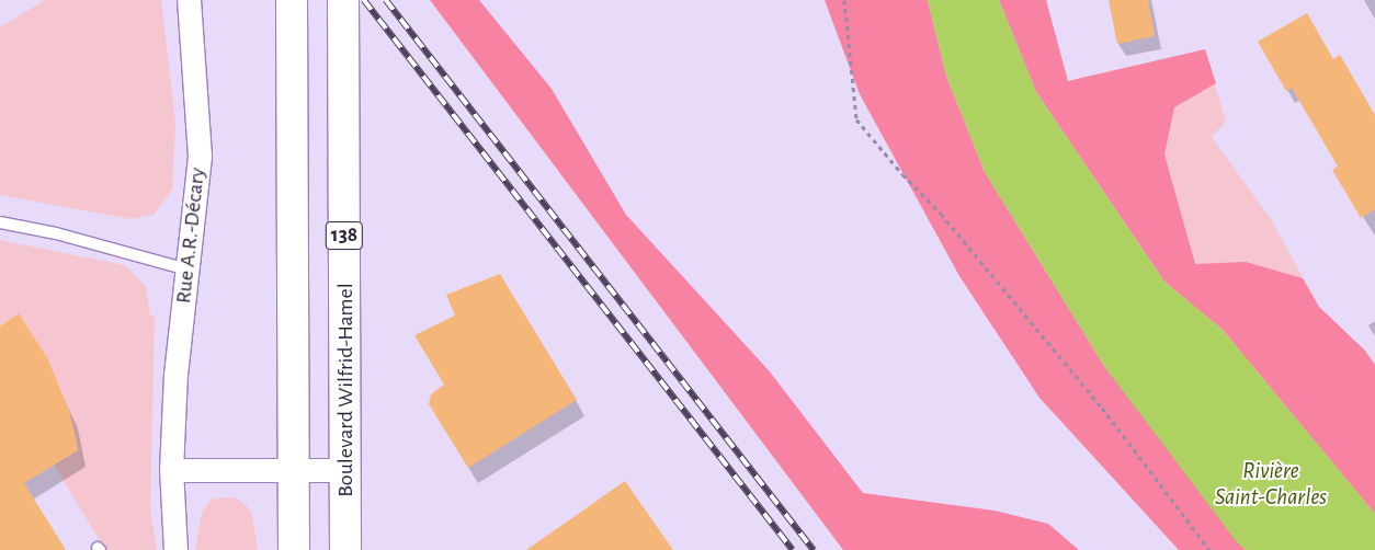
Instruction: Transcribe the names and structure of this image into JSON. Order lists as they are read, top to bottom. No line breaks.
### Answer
{"streets":{"main road":["138","Boulevard Wilfrid-Hamel"],"street":["Rue A.R.-Décary"]},"water":["Rivière Saint-Charles"]}
